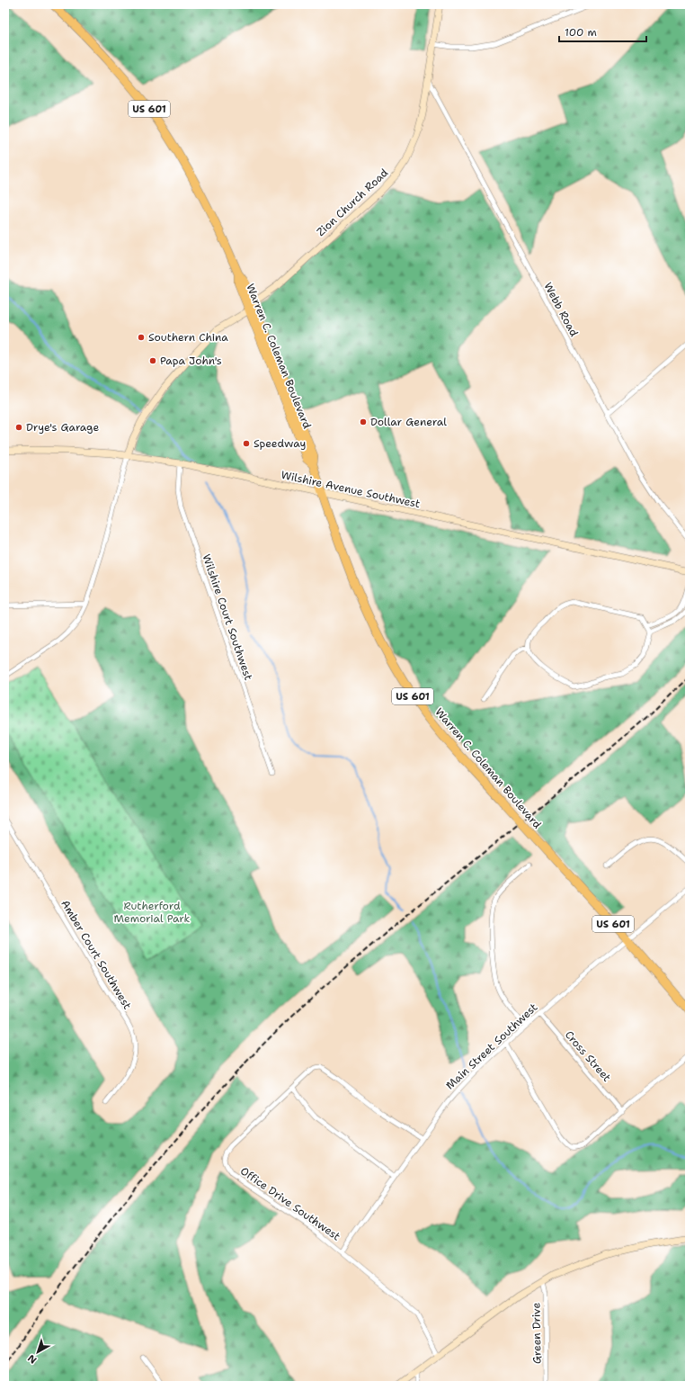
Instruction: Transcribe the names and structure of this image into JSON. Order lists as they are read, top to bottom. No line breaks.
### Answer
{"streets":{"highway":["US 601","Warren C. Coleman Boulevard"],"street":["Zion Church Road","Webb Road","Wilshire Avenue Southwest","Wilshire Court Southwest","Amber Court Southwest","Main Street Southwest","Cross Street","Office Drive Southwest","Green Drive"]},"crossings":[["Zion Church Road","Webb Road"],["Zion Church Road","Warren C. Coleman Boulevard"],["Warren C. Coleman Boulevard","Wilshire Avenue Southwest"],["Warren C. Coleman Boulevard","Main Street Southwest"],["Wilshire Avenue Southwest","Wilshire Court Southwest"],["Main Street Southwest","Cross Street"],["Main Street Southwest","Office Drive Southwest"]],"parks":["Rutherford Memorial Park"],"places":["Southern China","Papa John's","Dollar General","Drye's Garage","Speedway"],"scale_bar":"100 m","north":"bottom left"}
